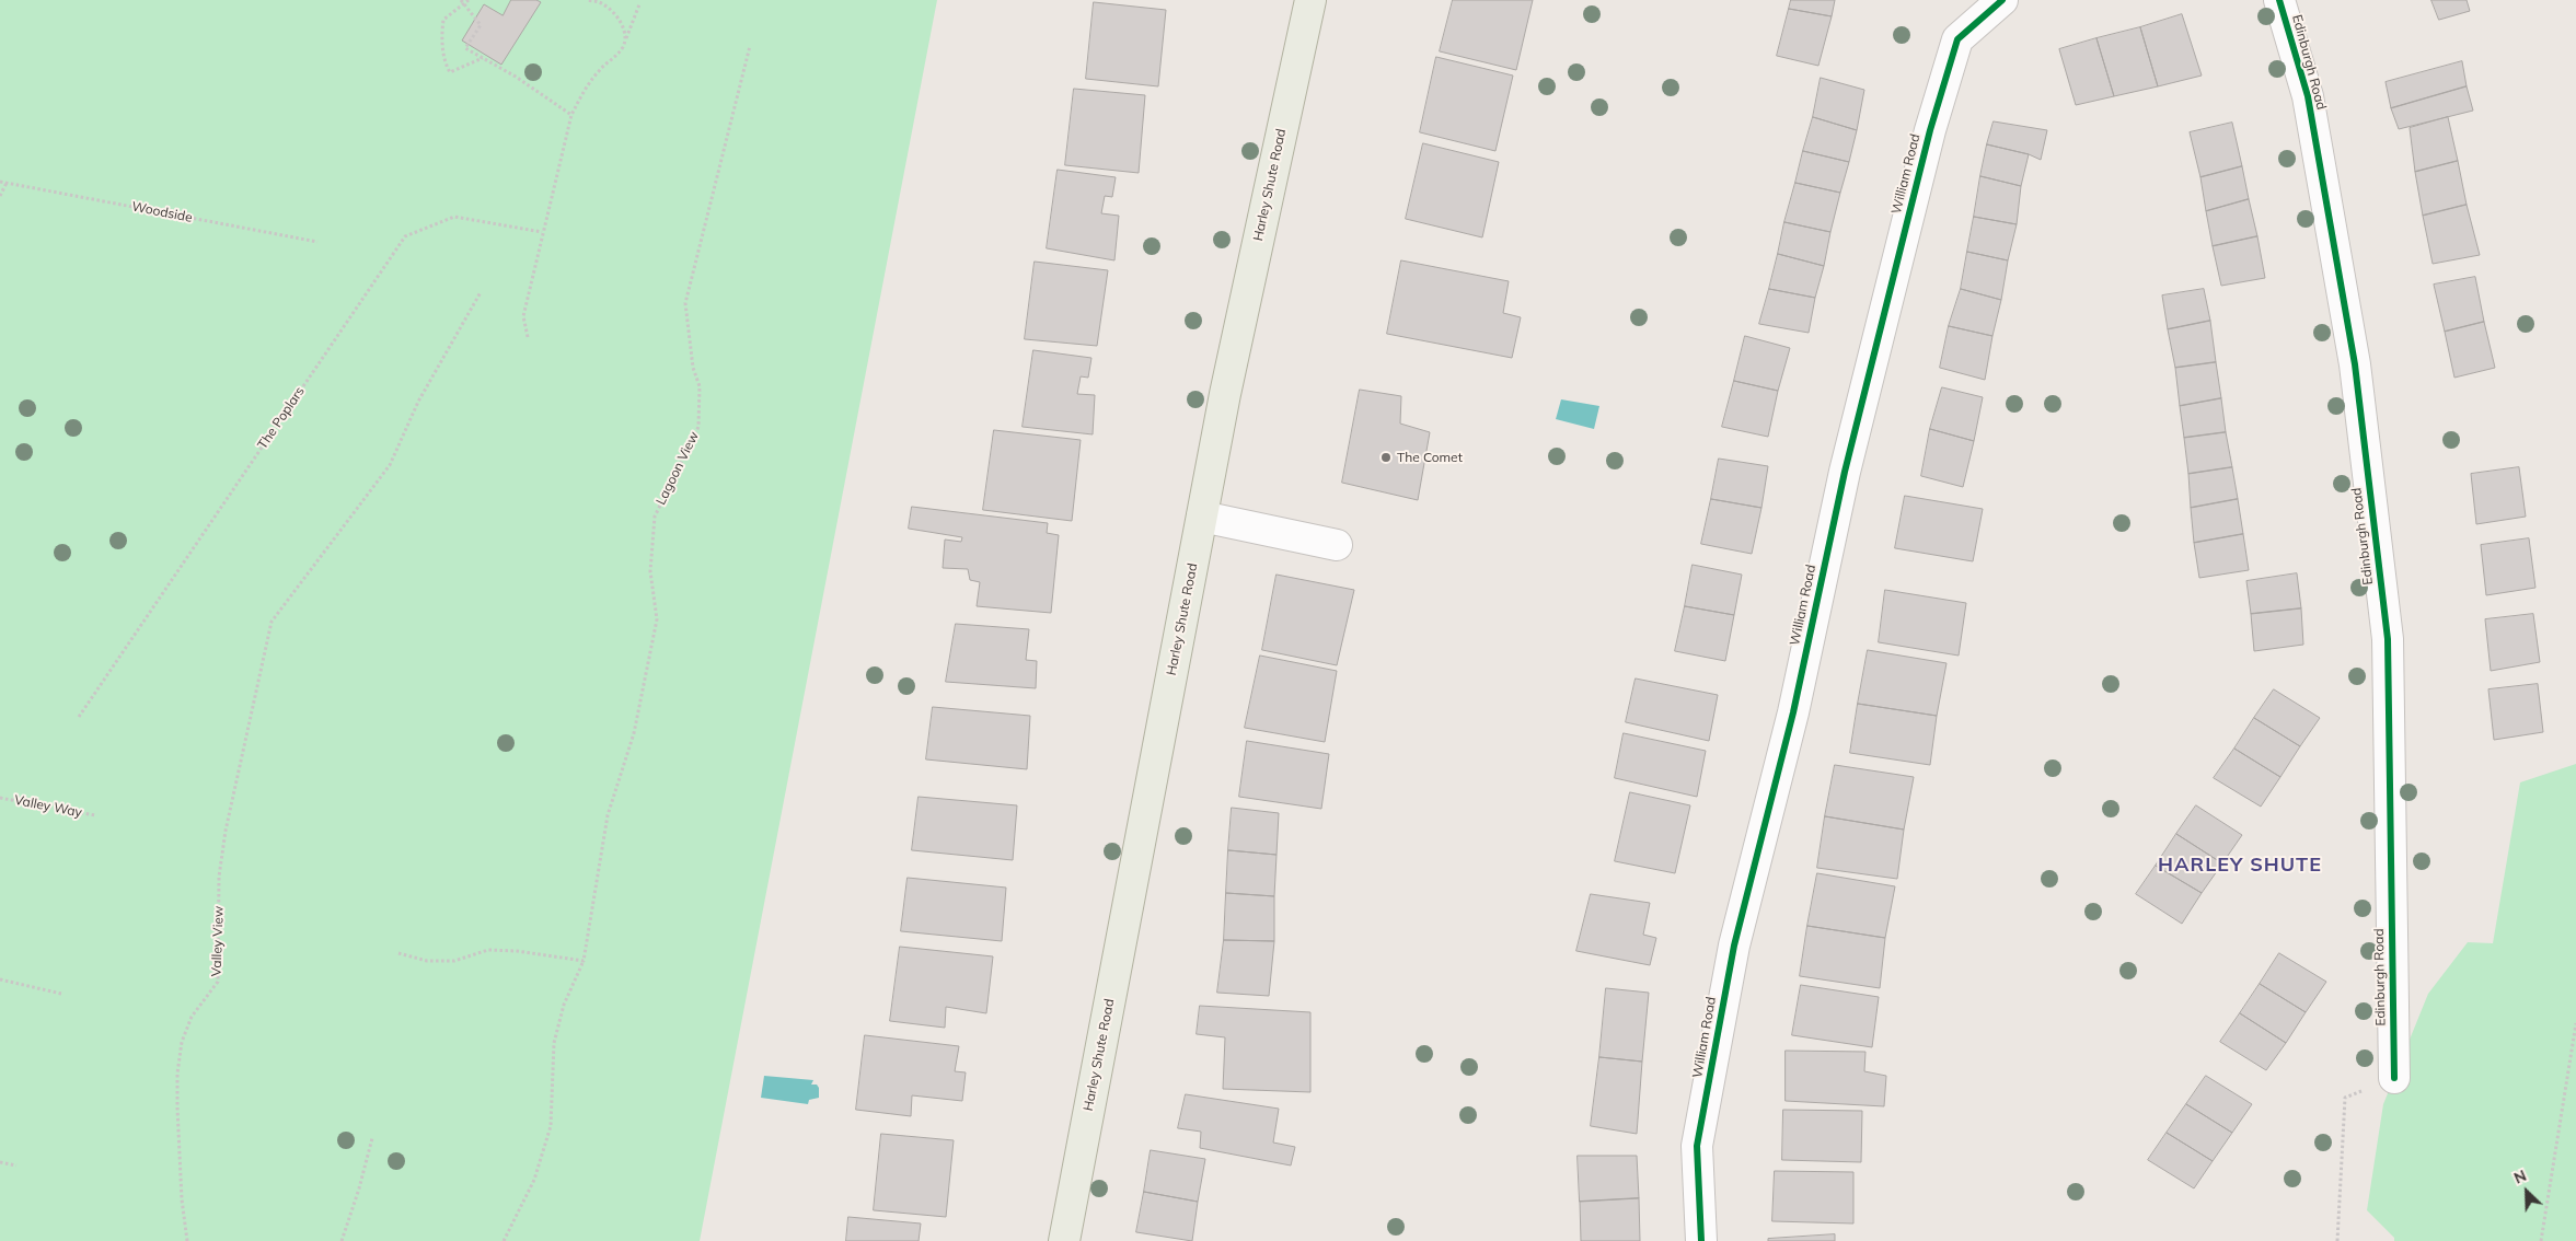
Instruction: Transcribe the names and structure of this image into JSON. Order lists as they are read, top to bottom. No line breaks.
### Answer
{"streets":{"main road":["Harley Shute Road"],"street":["Edinburgh Road","William Road"],"path":["Woodside","The Poplars","Lagoon View","Valley Way","Valley View"]},"districts":["HARLEY SHUTE"],"places":["The Comet"],"north":"top left"}
